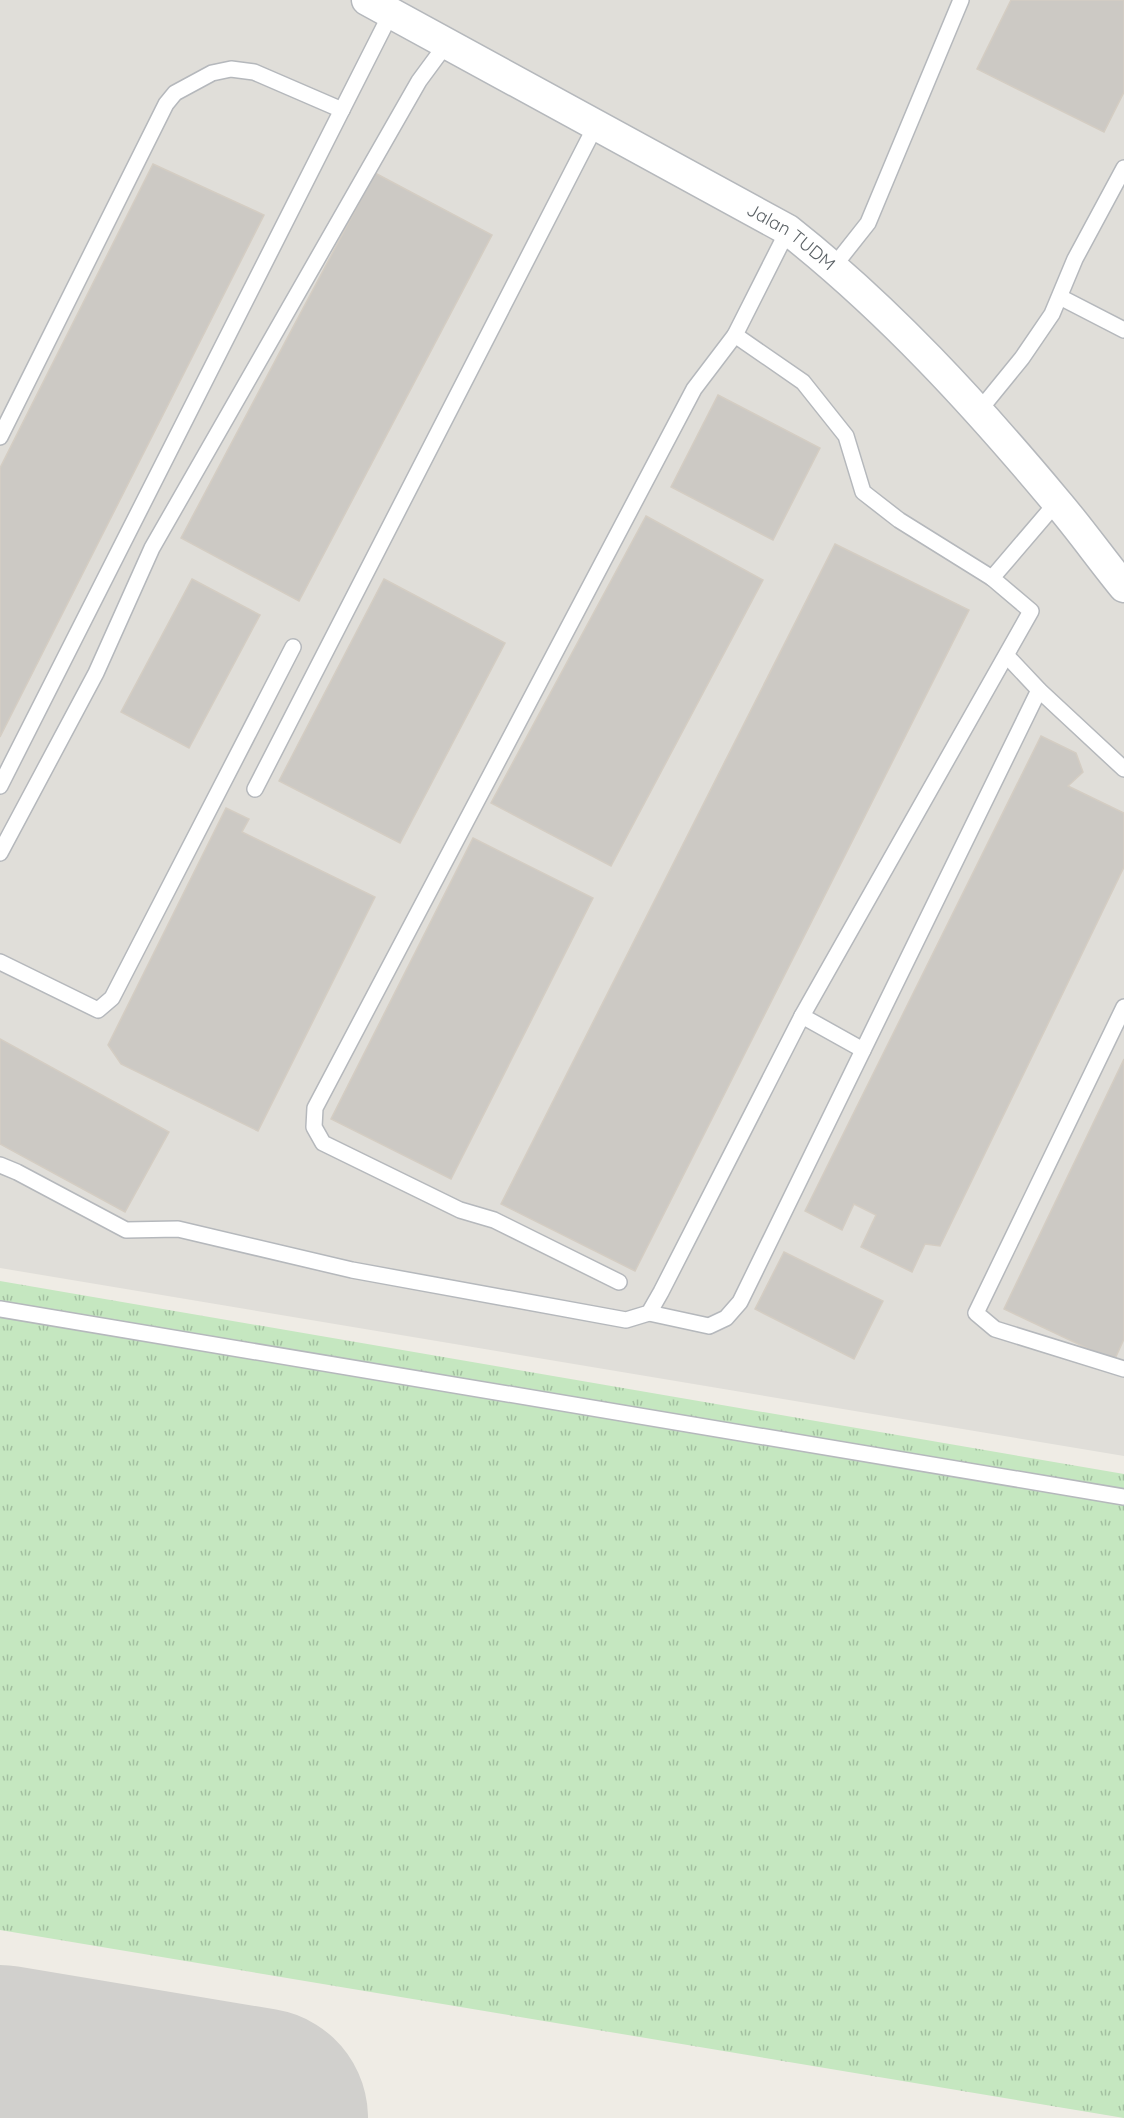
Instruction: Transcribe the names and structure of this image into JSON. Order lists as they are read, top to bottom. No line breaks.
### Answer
{"streets":{"street":["Jalan TUDM"]}}
